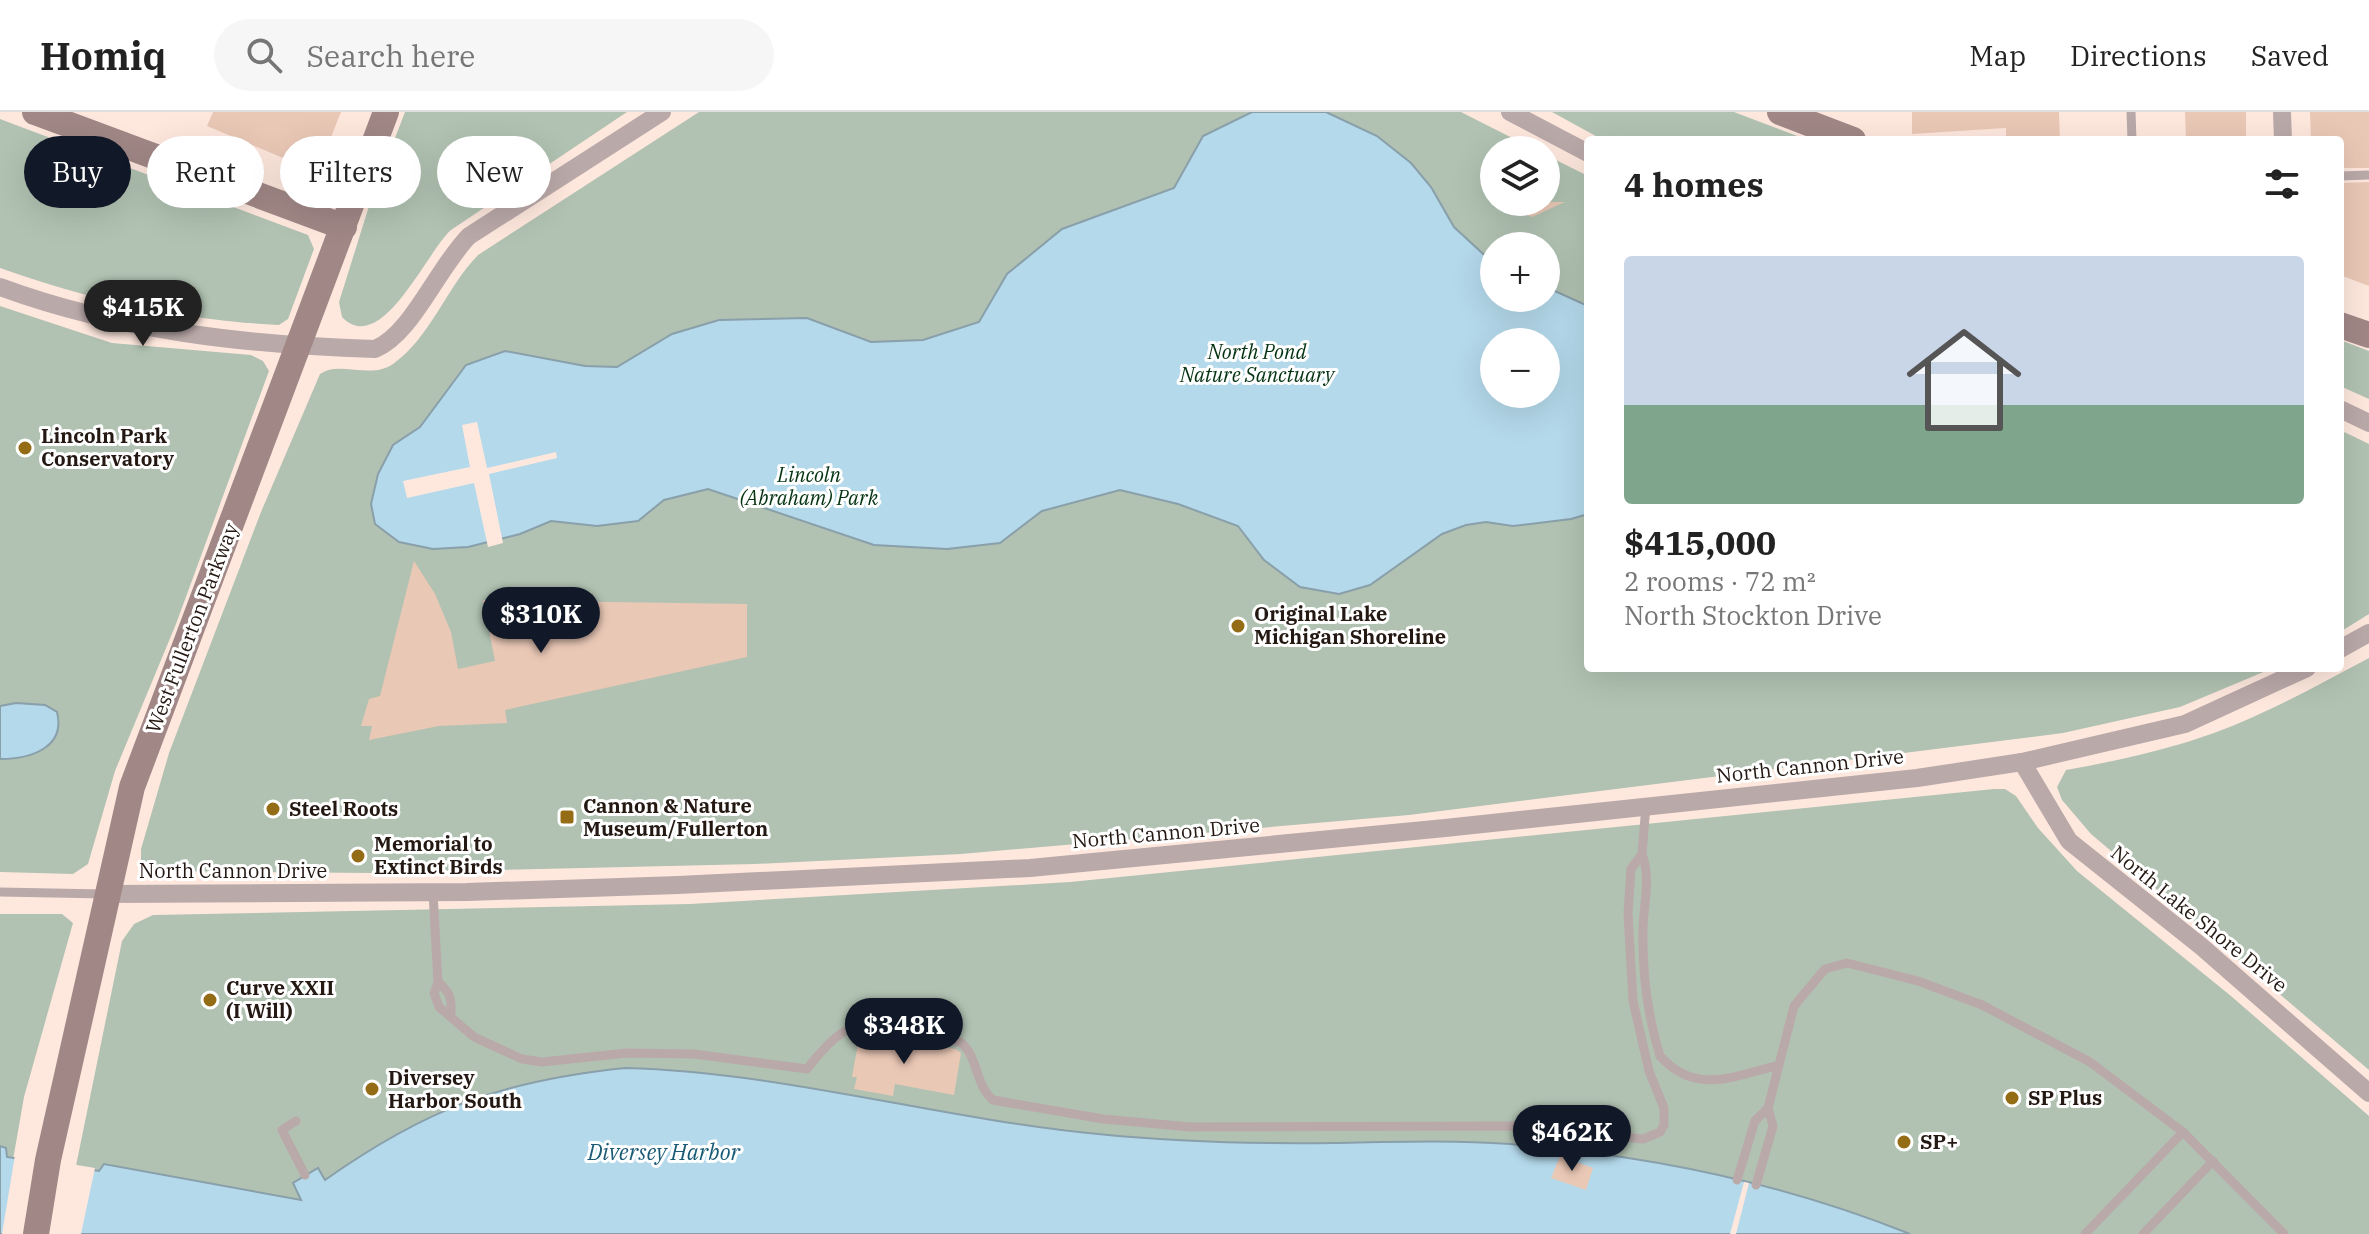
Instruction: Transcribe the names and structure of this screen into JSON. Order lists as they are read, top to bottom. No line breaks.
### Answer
{"streets":{"main road":["West Fullerton Parkway"],"street":["North Cannon Drive","North Lake Shore Drive"]},"crossings":[["West Fullerton Parkway","North Cannon Drive"],["North Cannon Drive","North Lake Shore Drive"]],"water":["Diversey Harbor"],"parks":["North Pond Nature Sanctuary","Lincoln (Abraham) Park"],"places":{"other":["Lincoln Park Conservatory","Original Lake Michigan Shoreline","Steel Roots","Memorial to Extinct Birds","Curve XXII (I Will)","Diversey Harbor South","SP Plus","SP+"],"transit":["Cannon & Nature Museum/Fullerton"]},"page":{"header":"Homiq","search":"Search here","nav":["Map","Directions","Saved"],"map_buttons":["+","−"],"chip":["Buy","Rent","Filters","New"],"heading":"4 homes","list":[{"name":"$415,000","note":"2 rooms · 72 m² · North Stockton Drive"}],"price":["$415K","$310K","$348K","$462K"]}}
